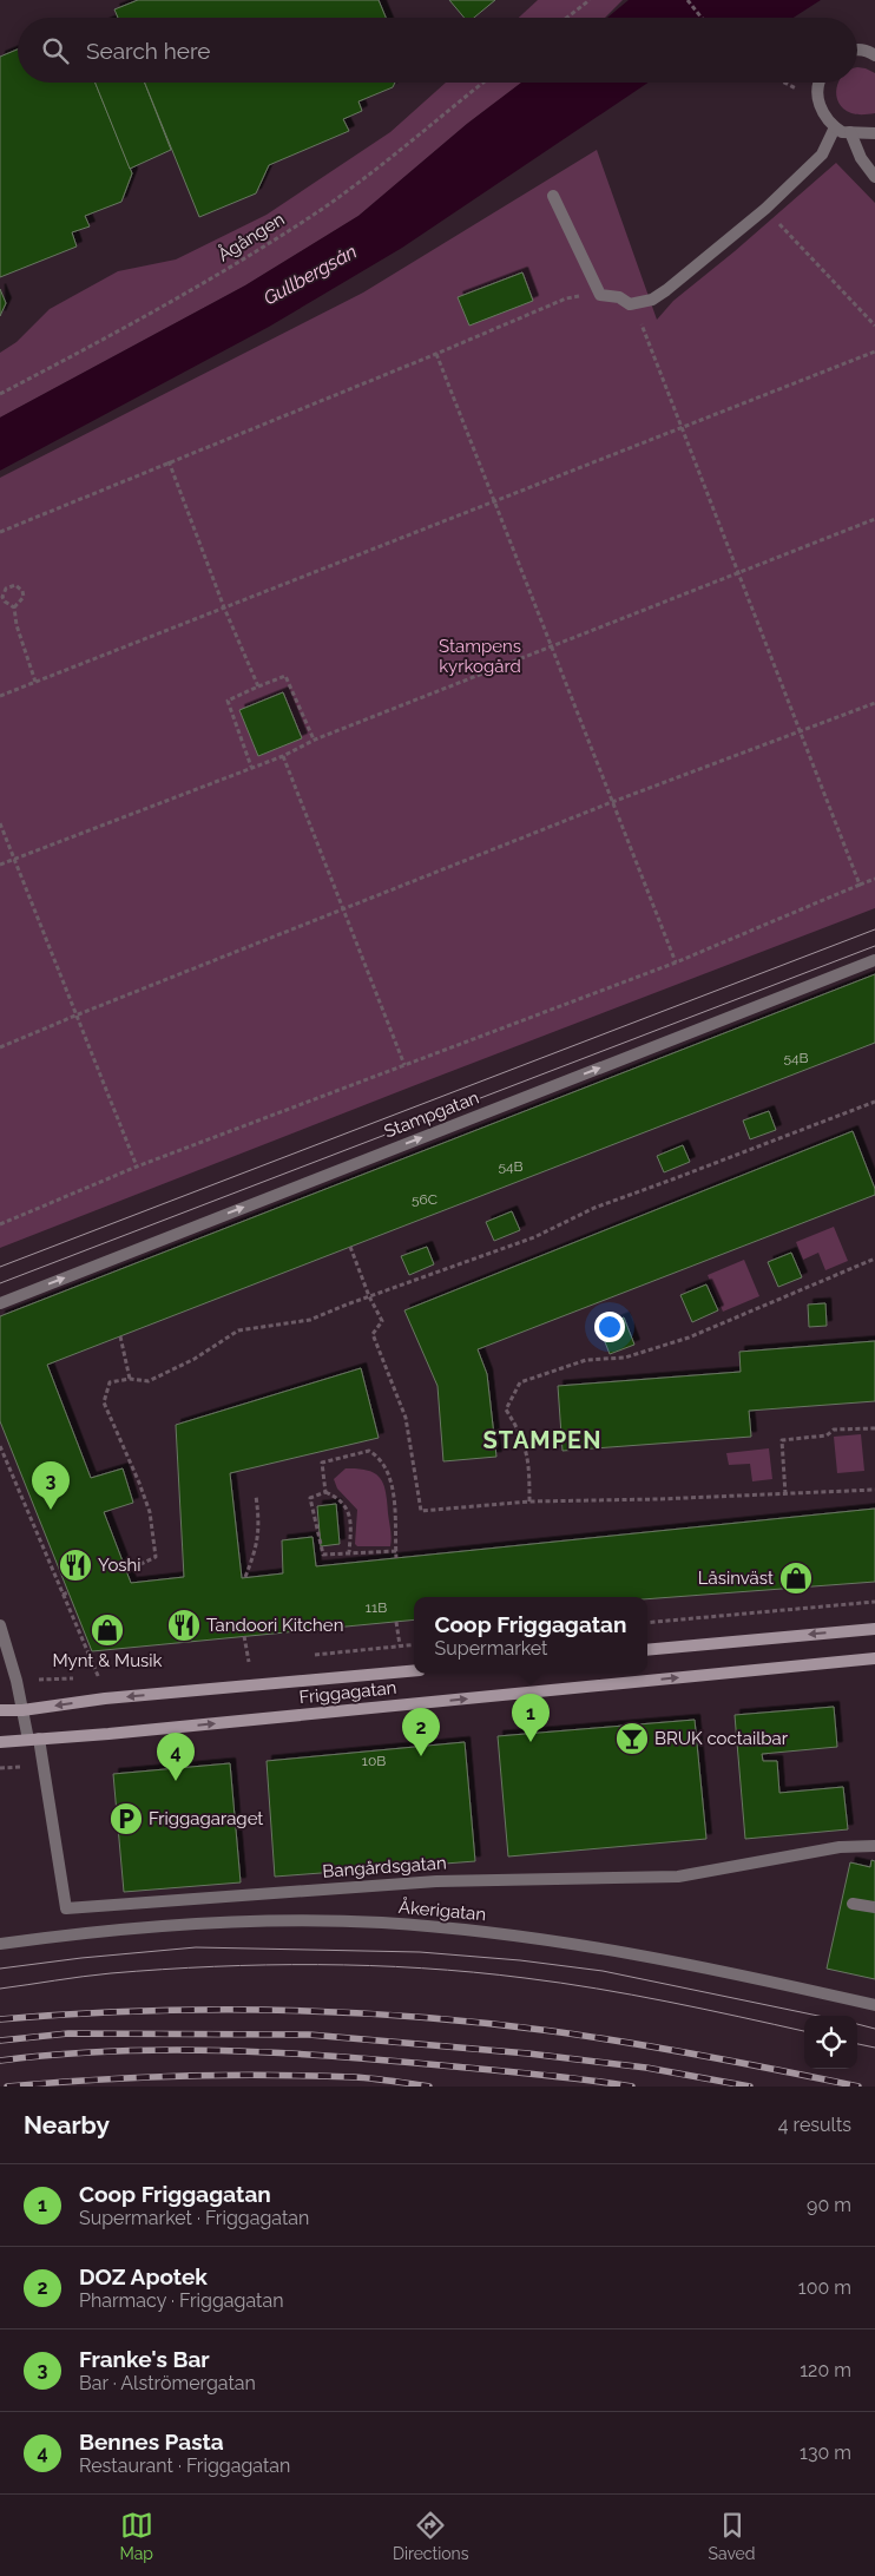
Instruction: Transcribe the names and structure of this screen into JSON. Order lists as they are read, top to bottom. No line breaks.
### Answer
{"streets":{"main road":["Friggagatan"],"street":["Stampgatan","Bangårdsgatan","Åkerigatan"],"path":["Ågången"]},"crossings":[["Friggagatan","Bangårdsgatan"]],"one_way":["Stampgatan"],"districts":["STAMPEN"],"water":["Gullbergsån"],"parks":["Stampens kyrkogård"],"places":{"restaurant":["Yoshi","Tandoori Kitchen"],"shop":["Låsinväst","Mynt & Musik"],"bar":["BRUK coctailbar"],"parking":["Friggagaraget"]},"house_numbers":["54B","54B","56C","11B","10B"],"page":{"search":"Search here","pins":["3","1","2","4"],"popup":["Coop Friggagatan","Supermarket"],"heading":["Nearby","4 results"],"list":[{"mark":"1","name":"Coop Friggagatan","note":"Supermarket · Friggagatan","value":"90 m"},{"mark":"2","name":"DOZ Apotek","note":"Pharmacy · Friggagatan","value":"100 m"},{"mark":"3","name":"Franke's Bar","note":"Bar · Alströmergatan","value":"120 m"},{"mark":"4","name":"Bennes Pasta","note":"Restaurant · Friggagatan","value":"130 m"}],"nav":["Map","Directions","Saved"]}}
